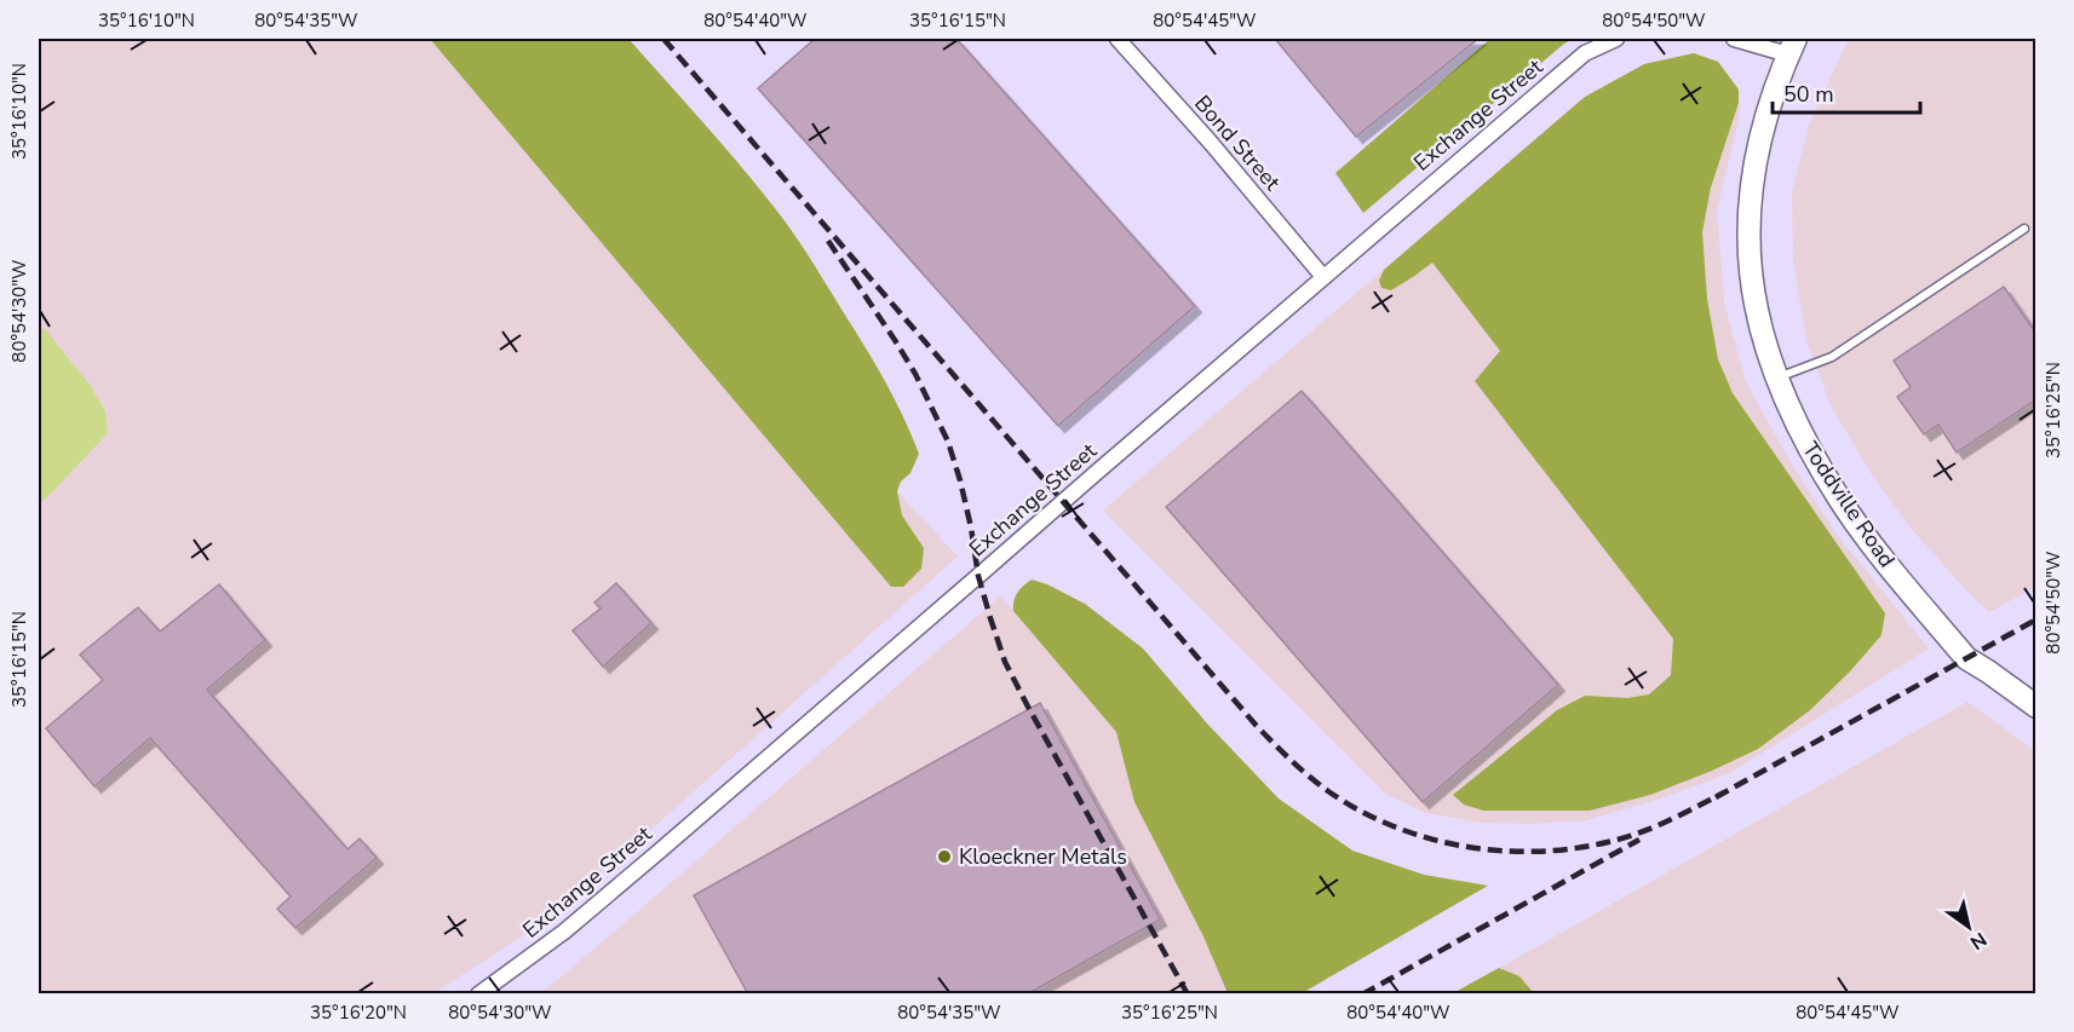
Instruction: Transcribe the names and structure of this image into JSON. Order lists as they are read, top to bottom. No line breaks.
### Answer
{"streets":{"street":["Exchange Street","Bond Street","Toddville Road"]},"crossings":[["Exchange Street","Bond Street"]],"places":["Kloeckner Metals"],"scale_bar":"50 m","north":"bottom right","coordinates":["35°16'10\"N","80°54'35\"W","80°54'40\"W","35°16'15\"N","80°54'45\"W","80°54'50\"W","80°54'30\"W","35°16'25\"N","35°16'20\"N"]}
